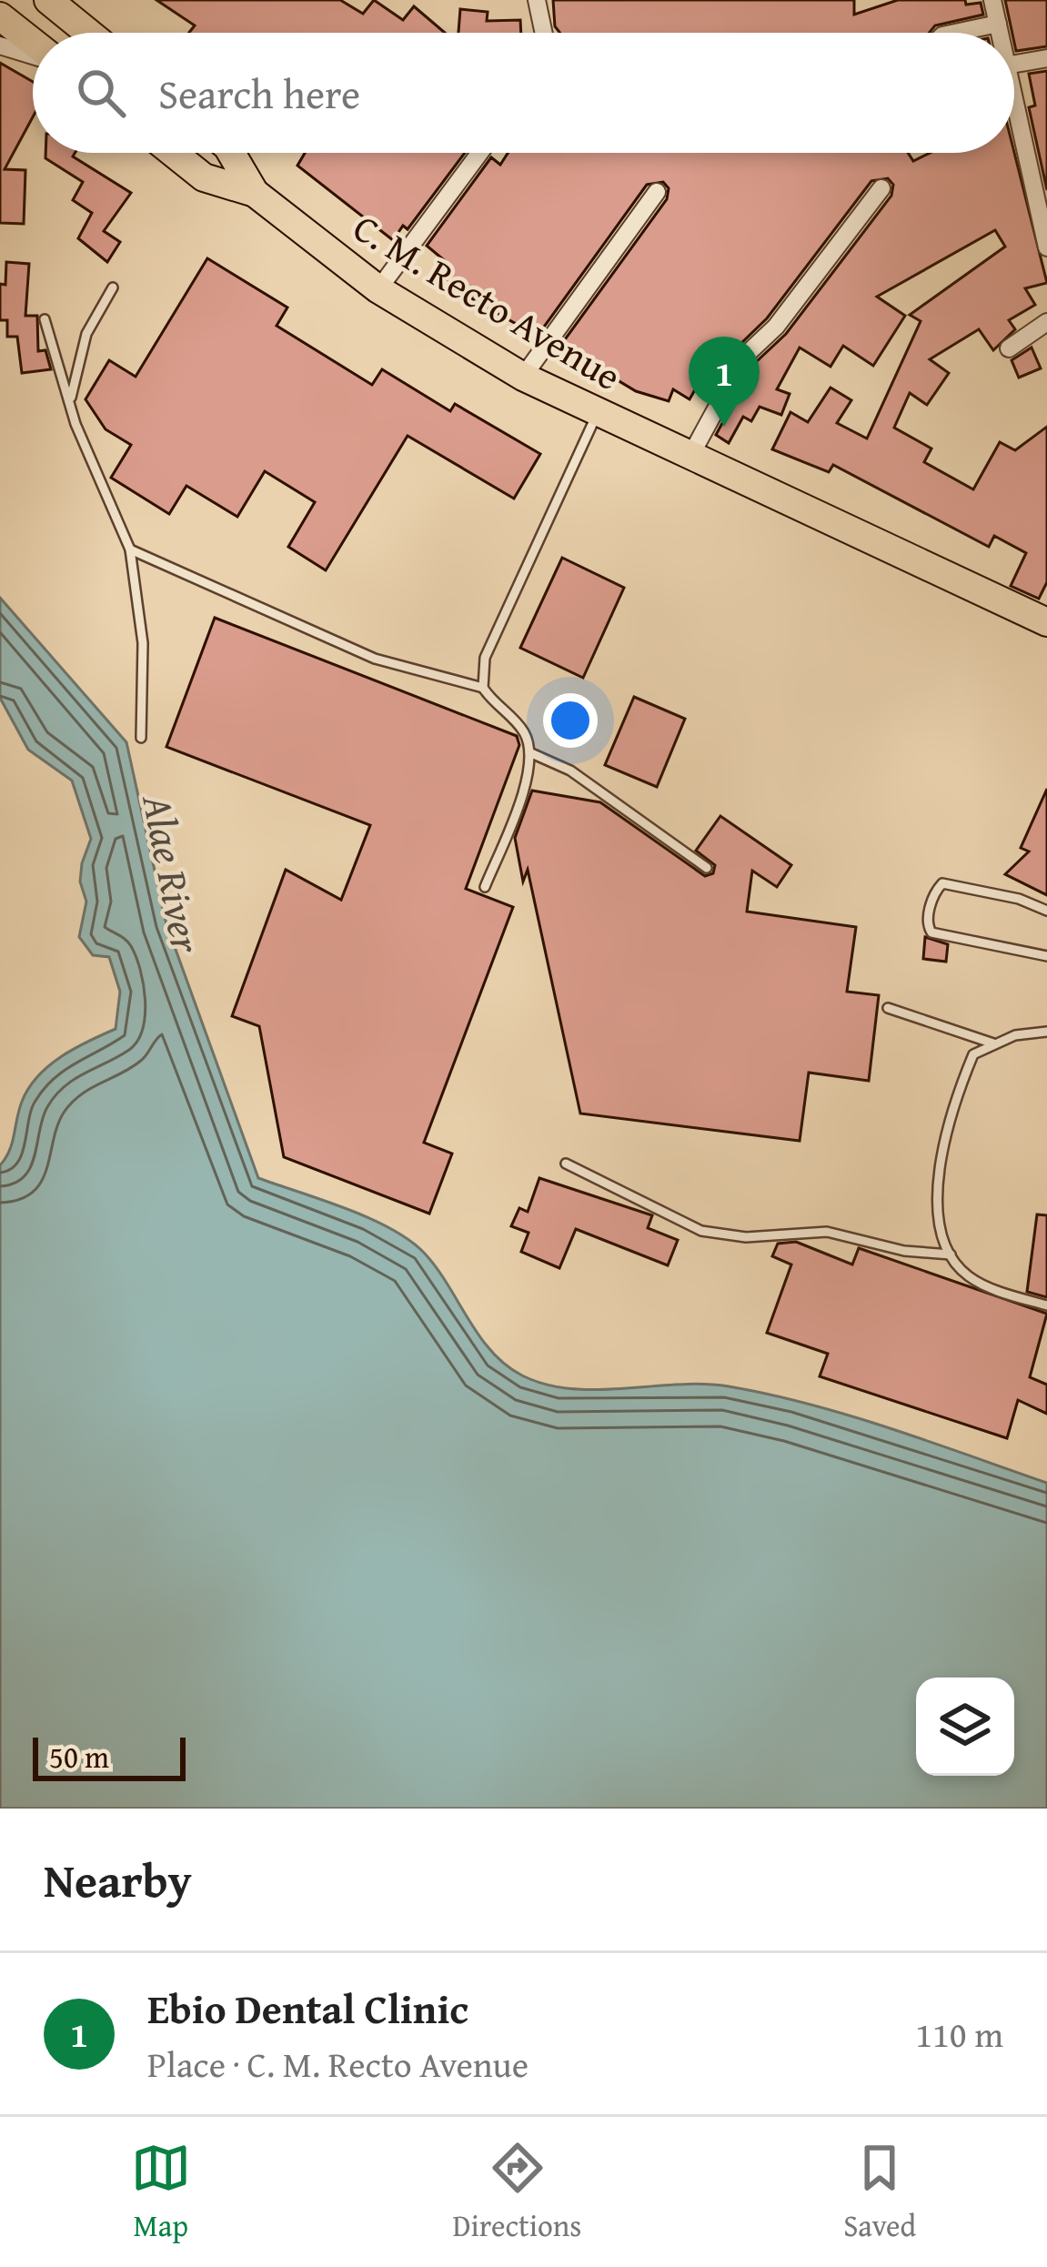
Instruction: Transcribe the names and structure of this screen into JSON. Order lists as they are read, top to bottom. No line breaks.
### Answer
{"streets":{"highway":["C. M. Recto Avenue"]},"water":["Alae River"],"scale_bar":"50 m","page":{"search":"Search here","pins":"1","scale":"50 m","heading":"Nearby","list":[{"mark":"1","name":"Ebio Dental Clinic","note":"Place · C. M. Recto Avenue","value":"110 m"}],"nav":["Map","Directions","Saved"]}}
